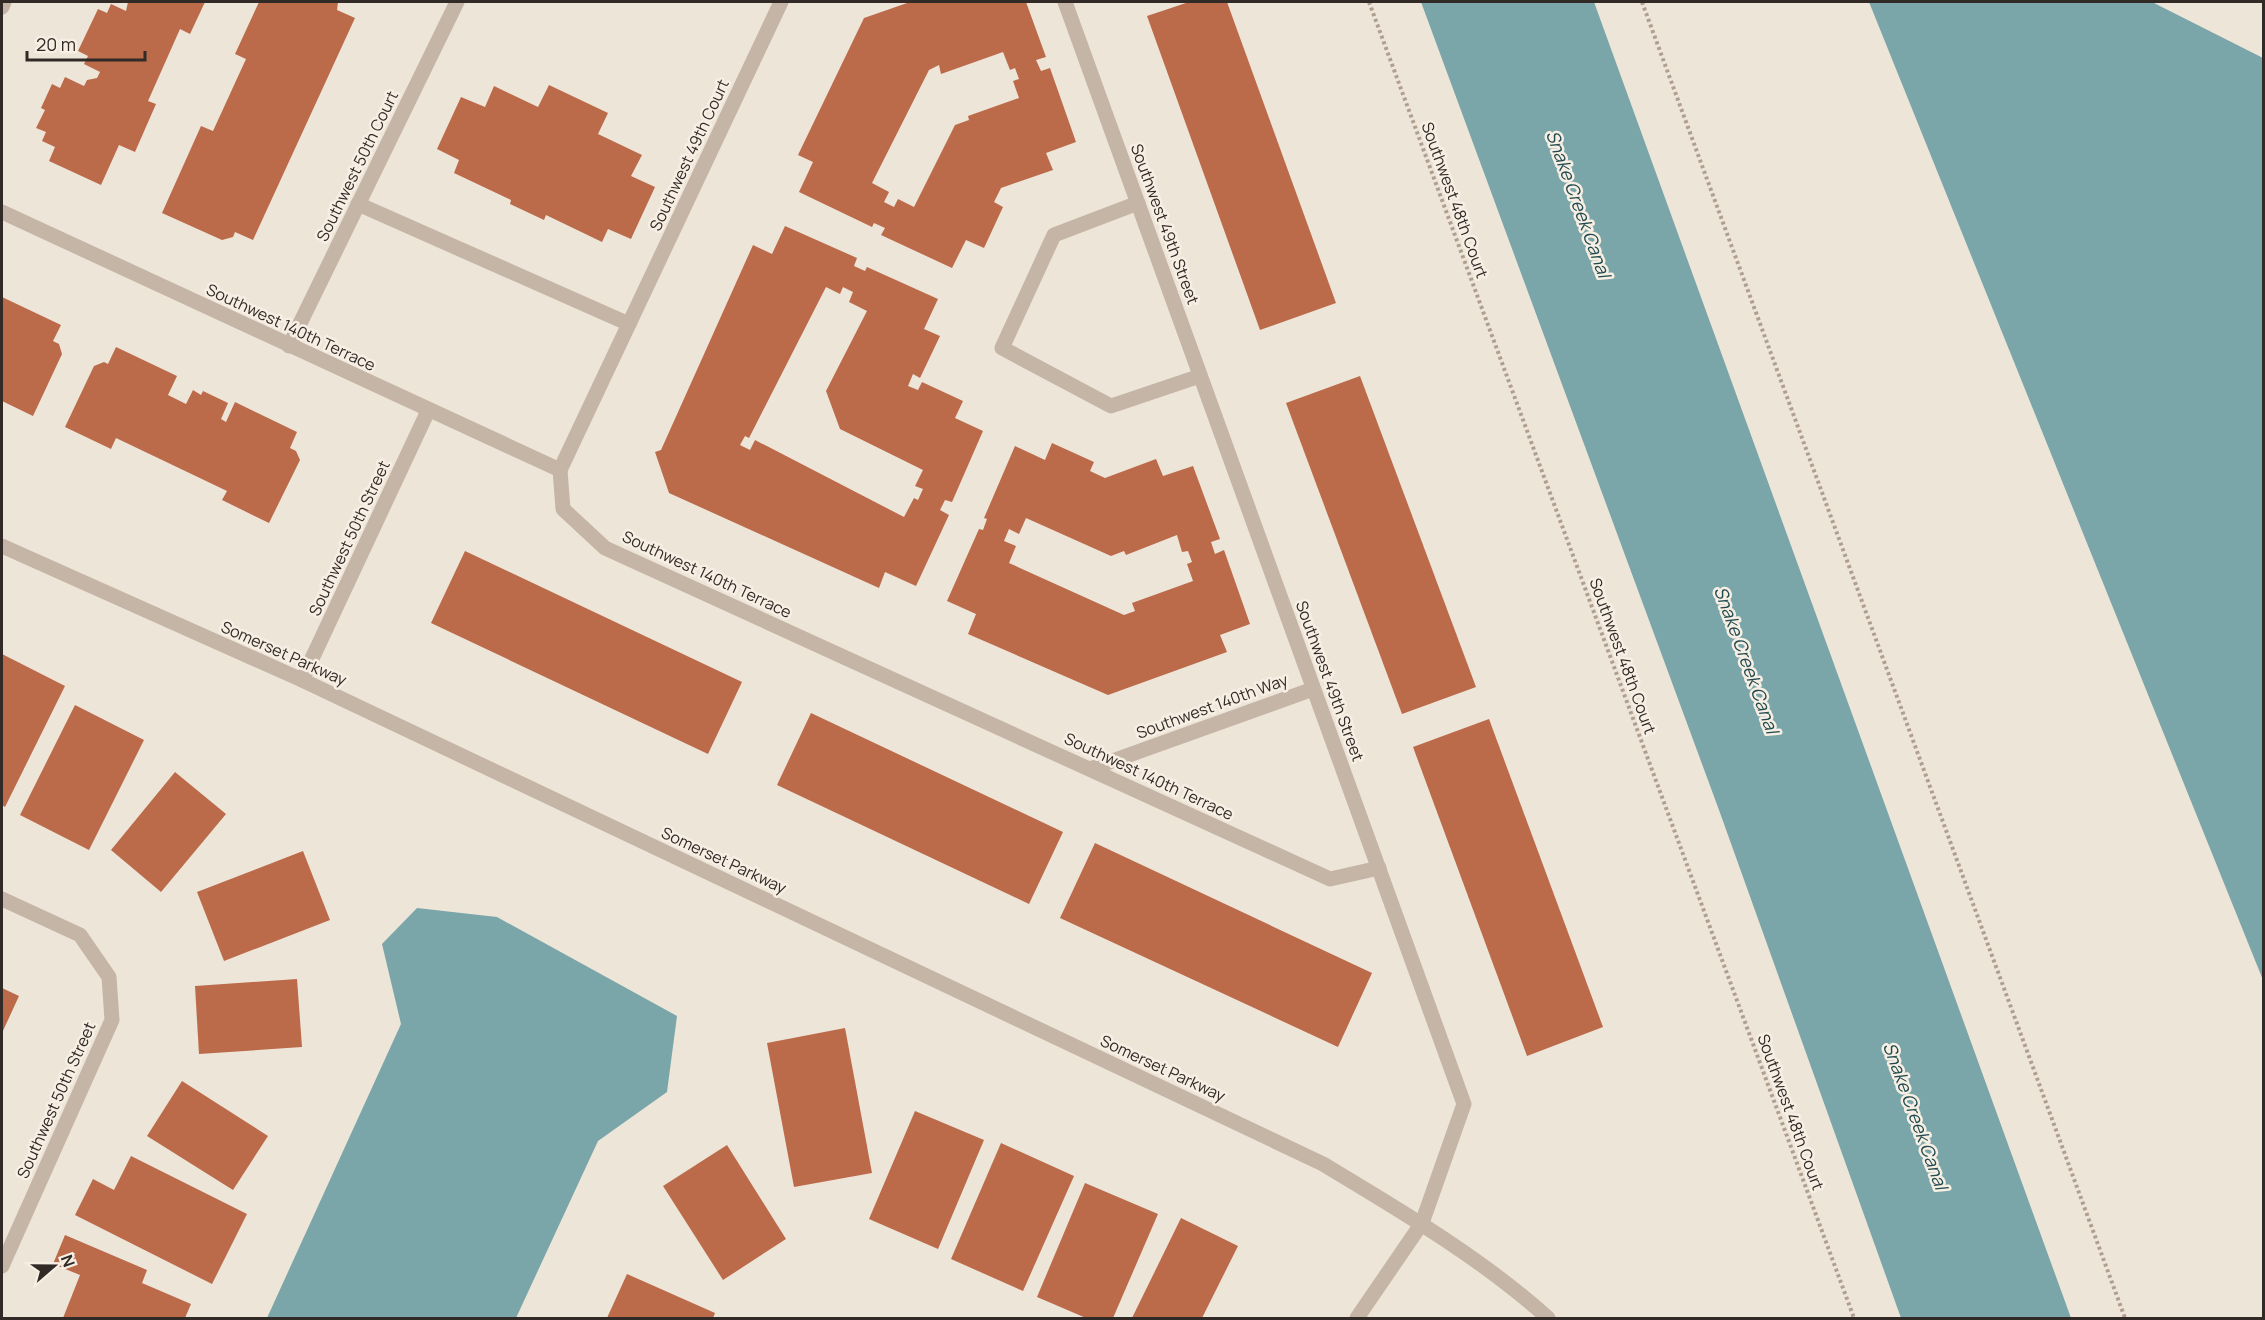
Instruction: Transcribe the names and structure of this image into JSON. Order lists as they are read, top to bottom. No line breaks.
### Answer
{"streets":{"street":["Southwest 49th Court","Southwest 50th Court","Southwest 49th Street","Southwest 140th Terrace","Southwest 50th Street","Somerset Parkway","Southwest 140th Way"],"path":["Southwest 48th Court"]},"crossings":[["Southwest 49th Court","Southwest 140th Terrace"],["Southwest 50th Court","Southwest 140th Terrace"],["Southwest 49th Street","Southwest 140th Terrace"],["Southwest 49th Street","Somerset Parkway"],["Southwest 49th Street","Southwest 140th Way"],["Southwest 140th Terrace","Southwest 50th Street"],["Southwest 140th Terrace","Southwest 140th Way"],["Southwest 50th Street","Somerset Parkway"]],"water":["Snake Creek Canal"],"scale_bar":"20 m","north":"right"}
